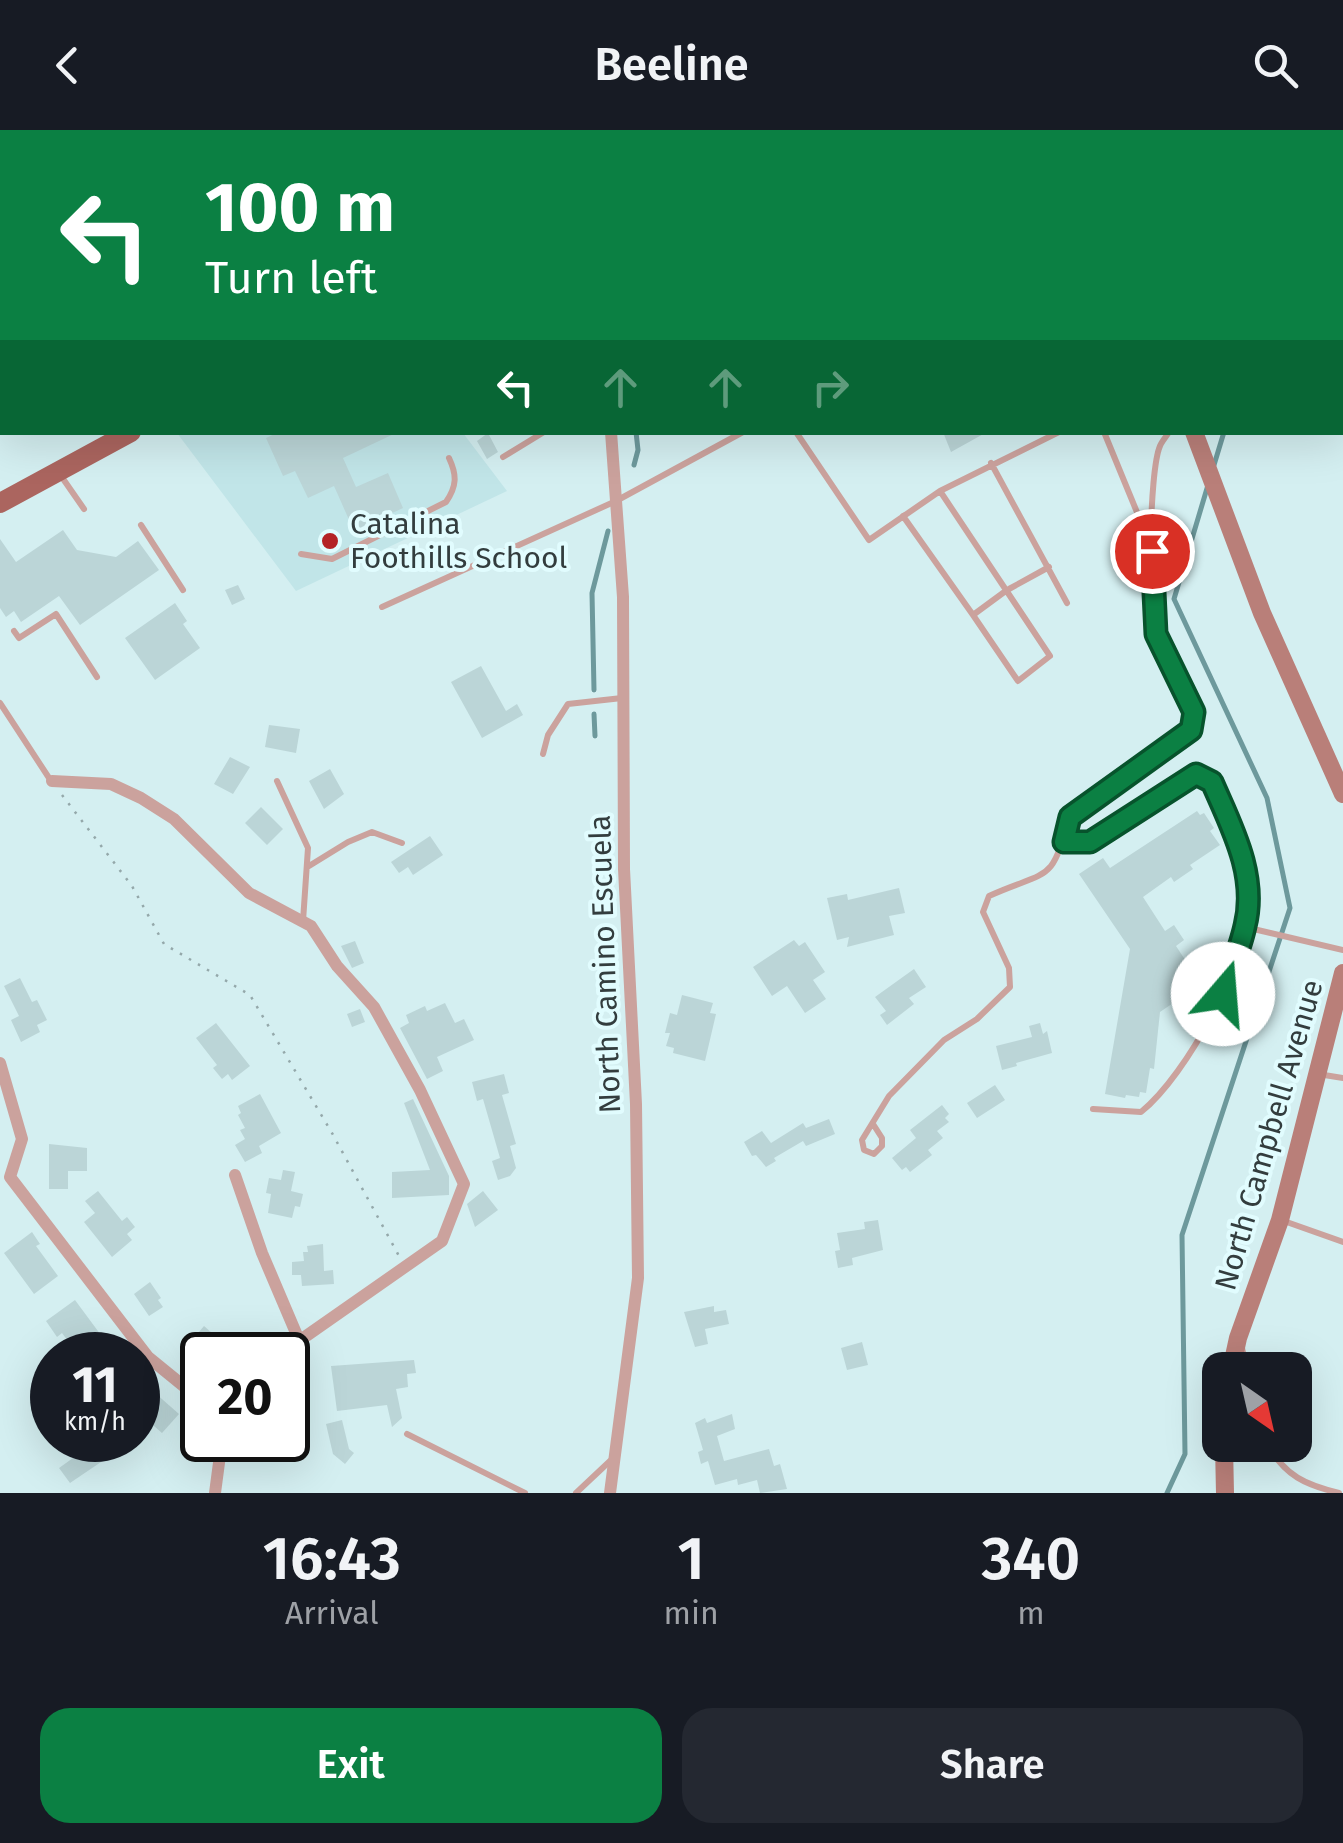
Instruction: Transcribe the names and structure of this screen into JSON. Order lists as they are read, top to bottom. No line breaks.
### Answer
{"streets":{"main road":["North Campbell Avenue"],"street":["North Camino Escuela"]},"places":["Catalina Foothills School"],"north":"bottom right","page":{"header":"Beeline","turn":["100 m","Turn left"],"speed":"11 km/h","limit":"20","eta":["16:43","Arrival","1","min","340","m"],"buttons":["Exit","Share"]}}
